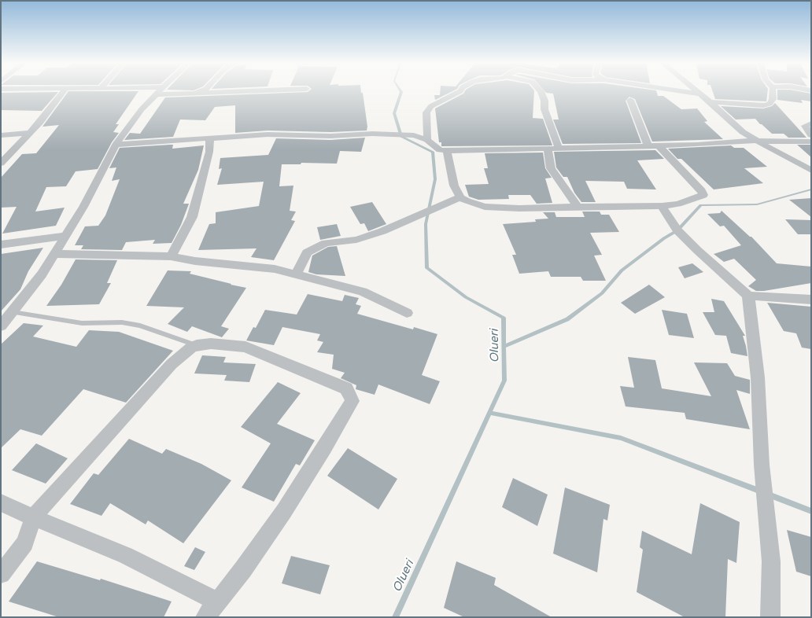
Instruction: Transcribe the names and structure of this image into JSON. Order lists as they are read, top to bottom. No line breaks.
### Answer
{"water":["Olueri"]}
